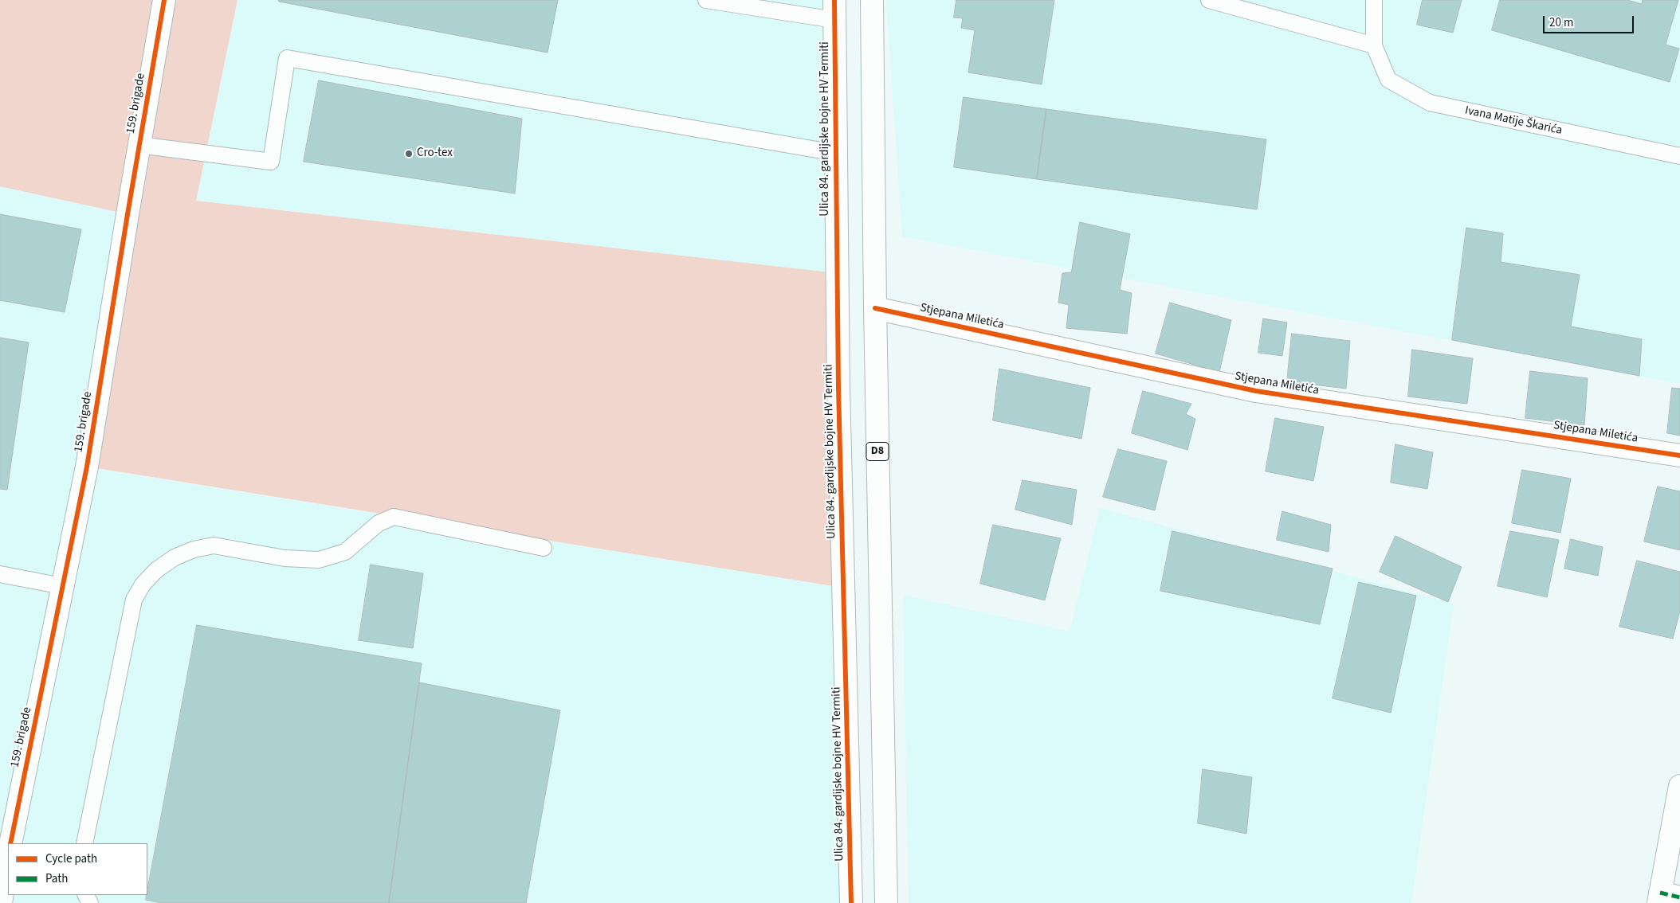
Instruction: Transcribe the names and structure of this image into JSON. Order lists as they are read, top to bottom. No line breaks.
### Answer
{"streets":{"street":["159. brigade","Ulica 84. gardijske bojne HV Termiti","Stjepana Miletića","D8"],"lane":["Ivana Matije Škarića"]},"crossings":[["Stjepana Miletića","D8"]],"places":["Cro-tex"],"legend":["Cycle path","Path"],"scale_bar":"20 m"}
